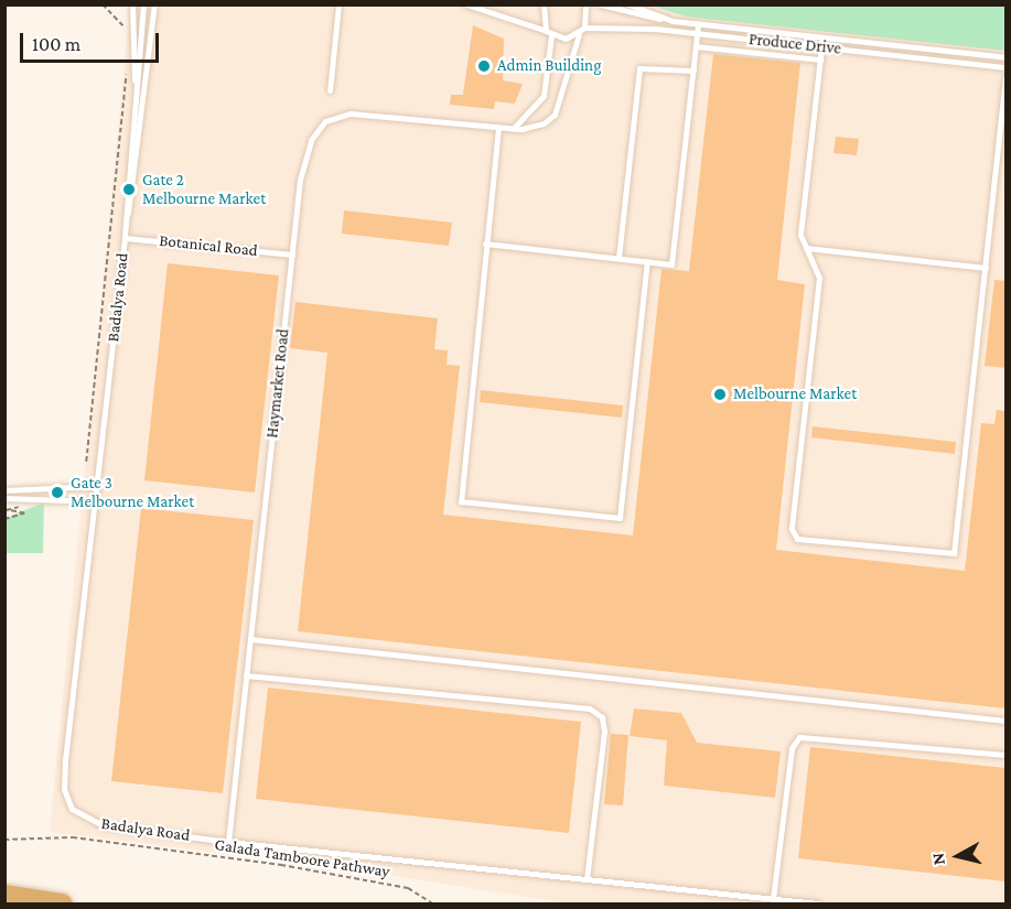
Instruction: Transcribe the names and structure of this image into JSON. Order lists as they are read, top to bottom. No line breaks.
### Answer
{"streets":{"lane":["Produce Drive","Botanical Road","Badalya Road","Haymarket Road"],"path":["Galada Tamboore Pathway"]},"crossings":[["Botanical Road","Badalya Road"],["Botanical Road","Haymarket Road"],["Badalya Road","Haymarket Road"]],"places":["Admin Building","Gate 2 Melbourne Market","Melbourne Market","Gate 3 Melbourne Market"],"scale_bar":"100 m","north":"left"}
